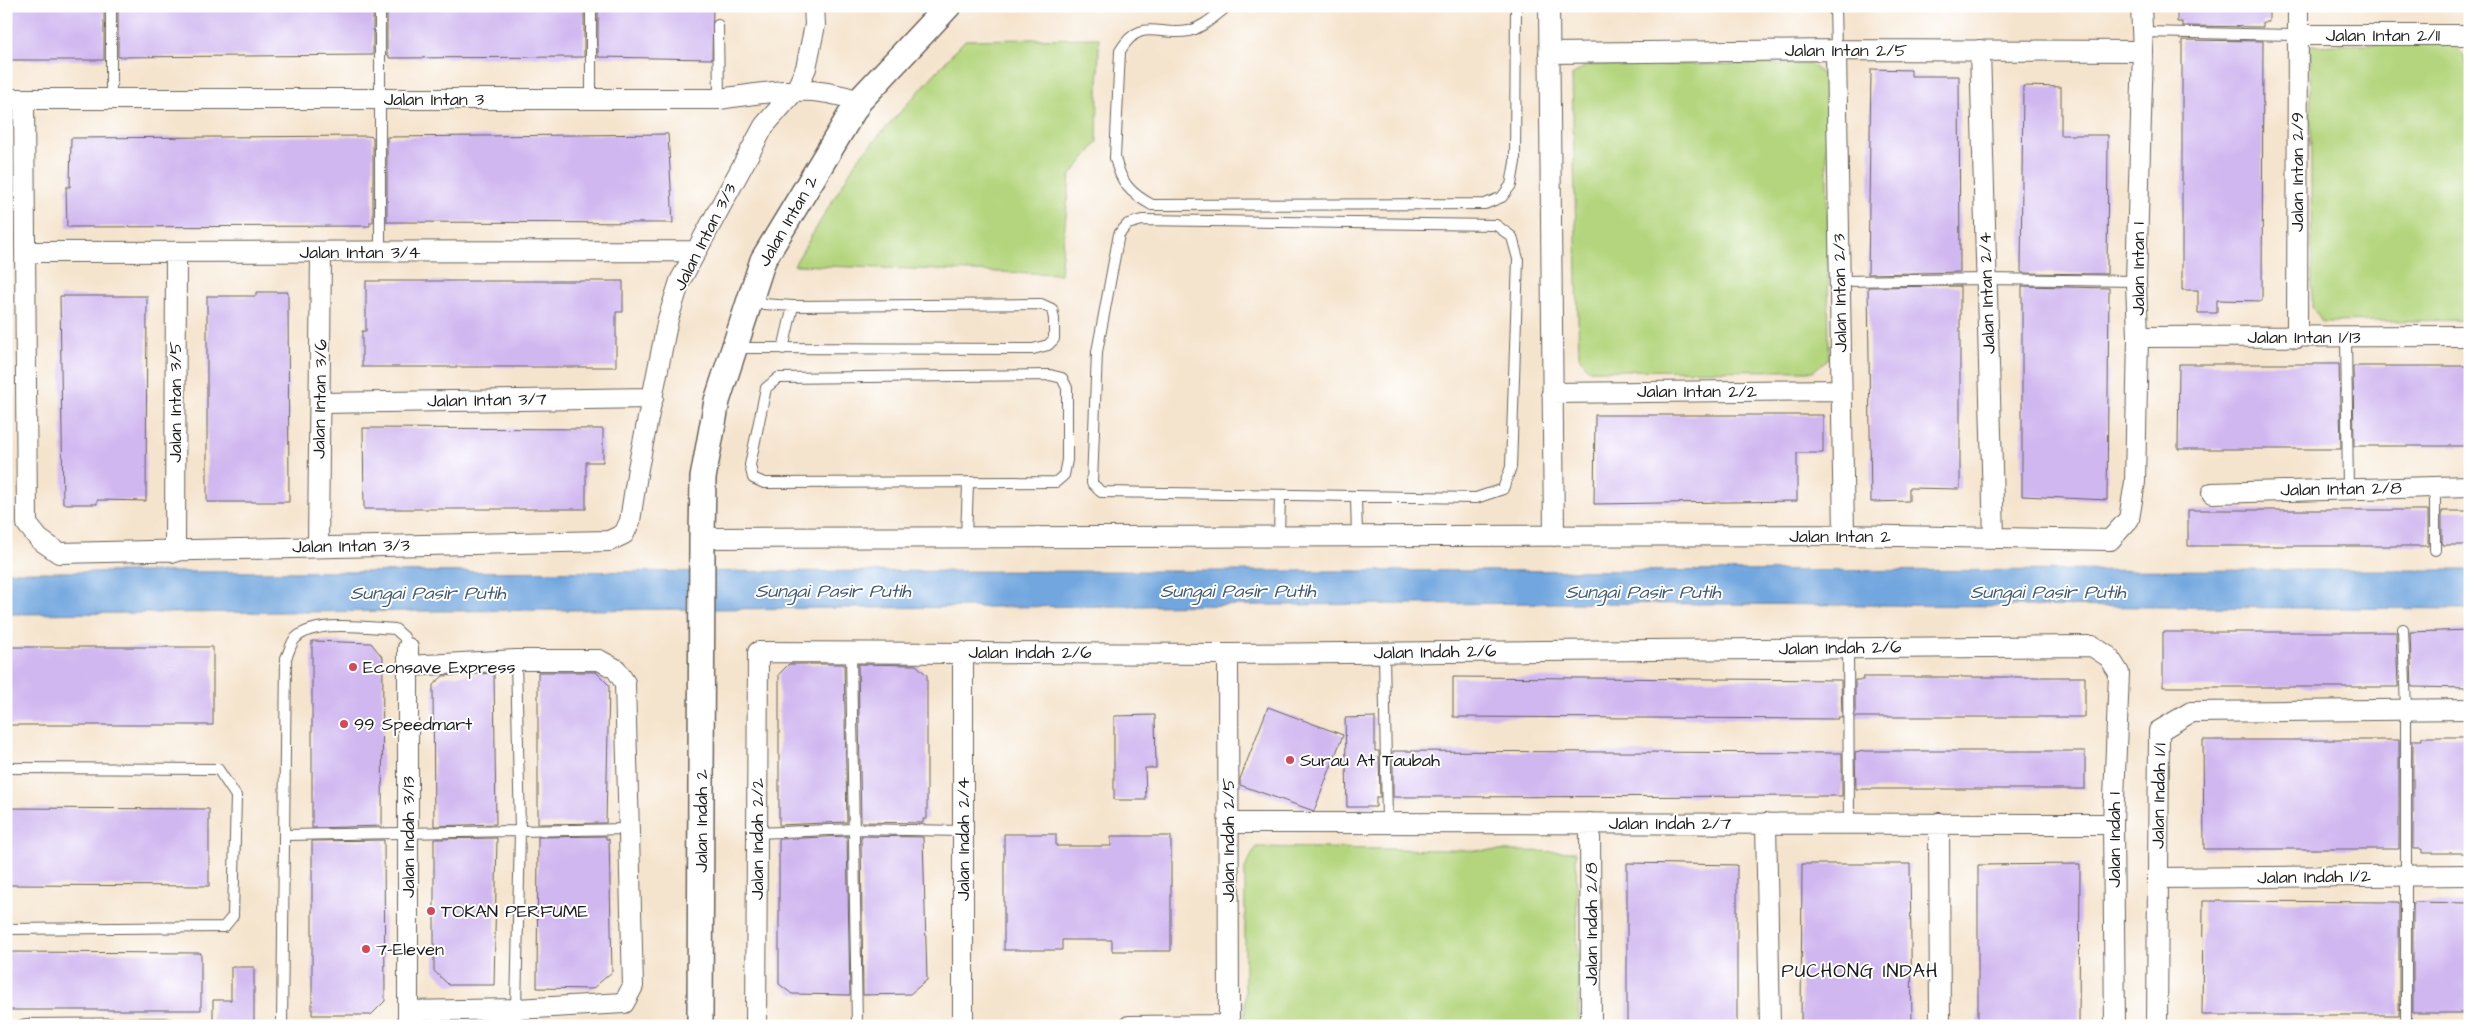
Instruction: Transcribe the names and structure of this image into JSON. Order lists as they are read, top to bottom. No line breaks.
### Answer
{"streets":{"street":["Jalan Intan 2/11","Jalan Intan 2/5","Jalan Intan 3","Jalan Intan 2/9","Jalan Intan 2","Jalan Intan 3/3","Jalan Intan 3/4","Jalan Intan 1","Jalan Intan 2/3","Jalan Intan 2/4","Jalan Intan 1/13","Jalan Intan 2/2","Jalan Intan 3/6","Jalan Intan 3/7","Jalan Intan 3/5","Jalan Intan 2/8","Jalan Indah 2/6","Jalan Indah 1/1","Jalan Indah 2","Jalan Indah 2/7","Jalan Indah 3/13","Jalan Indah 2/2","Jalan Indah 2/4","Jalan Indah 2/5","Jalan Indah 1","Jalan Indah 1/2","Jalan Indah 2/8"]},"crossings":[["Jalan Intan 2/11","Jalan Intan 2/9"],["Jalan Intan 2/5","Jalan Intan 1"],["Jalan Intan 2/5","Jalan Intan 2/3"],["Jalan Intan 2/5","Jalan Intan 2/4"],["Jalan Intan 3","Jalan Intan 2"],["Jalan Intan 3","Jalan Intan 3/3"],["Jalan Intan 2/9","Jalan Intan 1/13"],["Jalan Intan 2","Jalan Intan 1"],["Jalan Intan 2","Jalan Intan 2/3"],["Jalan Intan 2","Jalan Intan 2/4"],["Jalan Intan 2","Jalan Indah 2"],["Jalan Intan 3/3","Jalan Intan 3/4"],["Jalan Intan 3/3","Jalan Intan 3/6"],["Jalan Intan 3/3","Jalan Intan 3/7"],["Jalan Intan 3/3","Jalan Intan 3/5"],["Jalan Intan 3/4","Jalan Intan 3/6"],["Jalan Intan 3/4","Jalan Intan 3/5"],["Jalan Intan 1","Jalan Intan 1/13"],["Jalan Intan 2/3","Jalan Intan 2/2"],["Jalan Intan 3/6","Jalan Intan 3/7"],["Jalan Indah 2/6","Jalan Indah 2/2"],["Jalan Indah 2/6","Jalan Indah 2/4"],["Jalan Indah 2/6","Jalan Indah 2/5"],["Jalan Indah 2/6","Jalan Indah 1"],["Jalan Indah 1/1","Jalan Indah 1/2"],["Jalan Indah 2/7","Jalan Indah 2/5"],["Jalan Indah 2/7","Jalan Indah 1"],["Jalan Indah 2/7","Jalan Indah 2/8"]],"districts":["PUCHONG INDAH"],"water":["Sungai Pasir Putih"],"places":["Econsave Express","99 Speedmart","Surau At Taubah","TOKAN PERFUME","7-Eleven"]}
